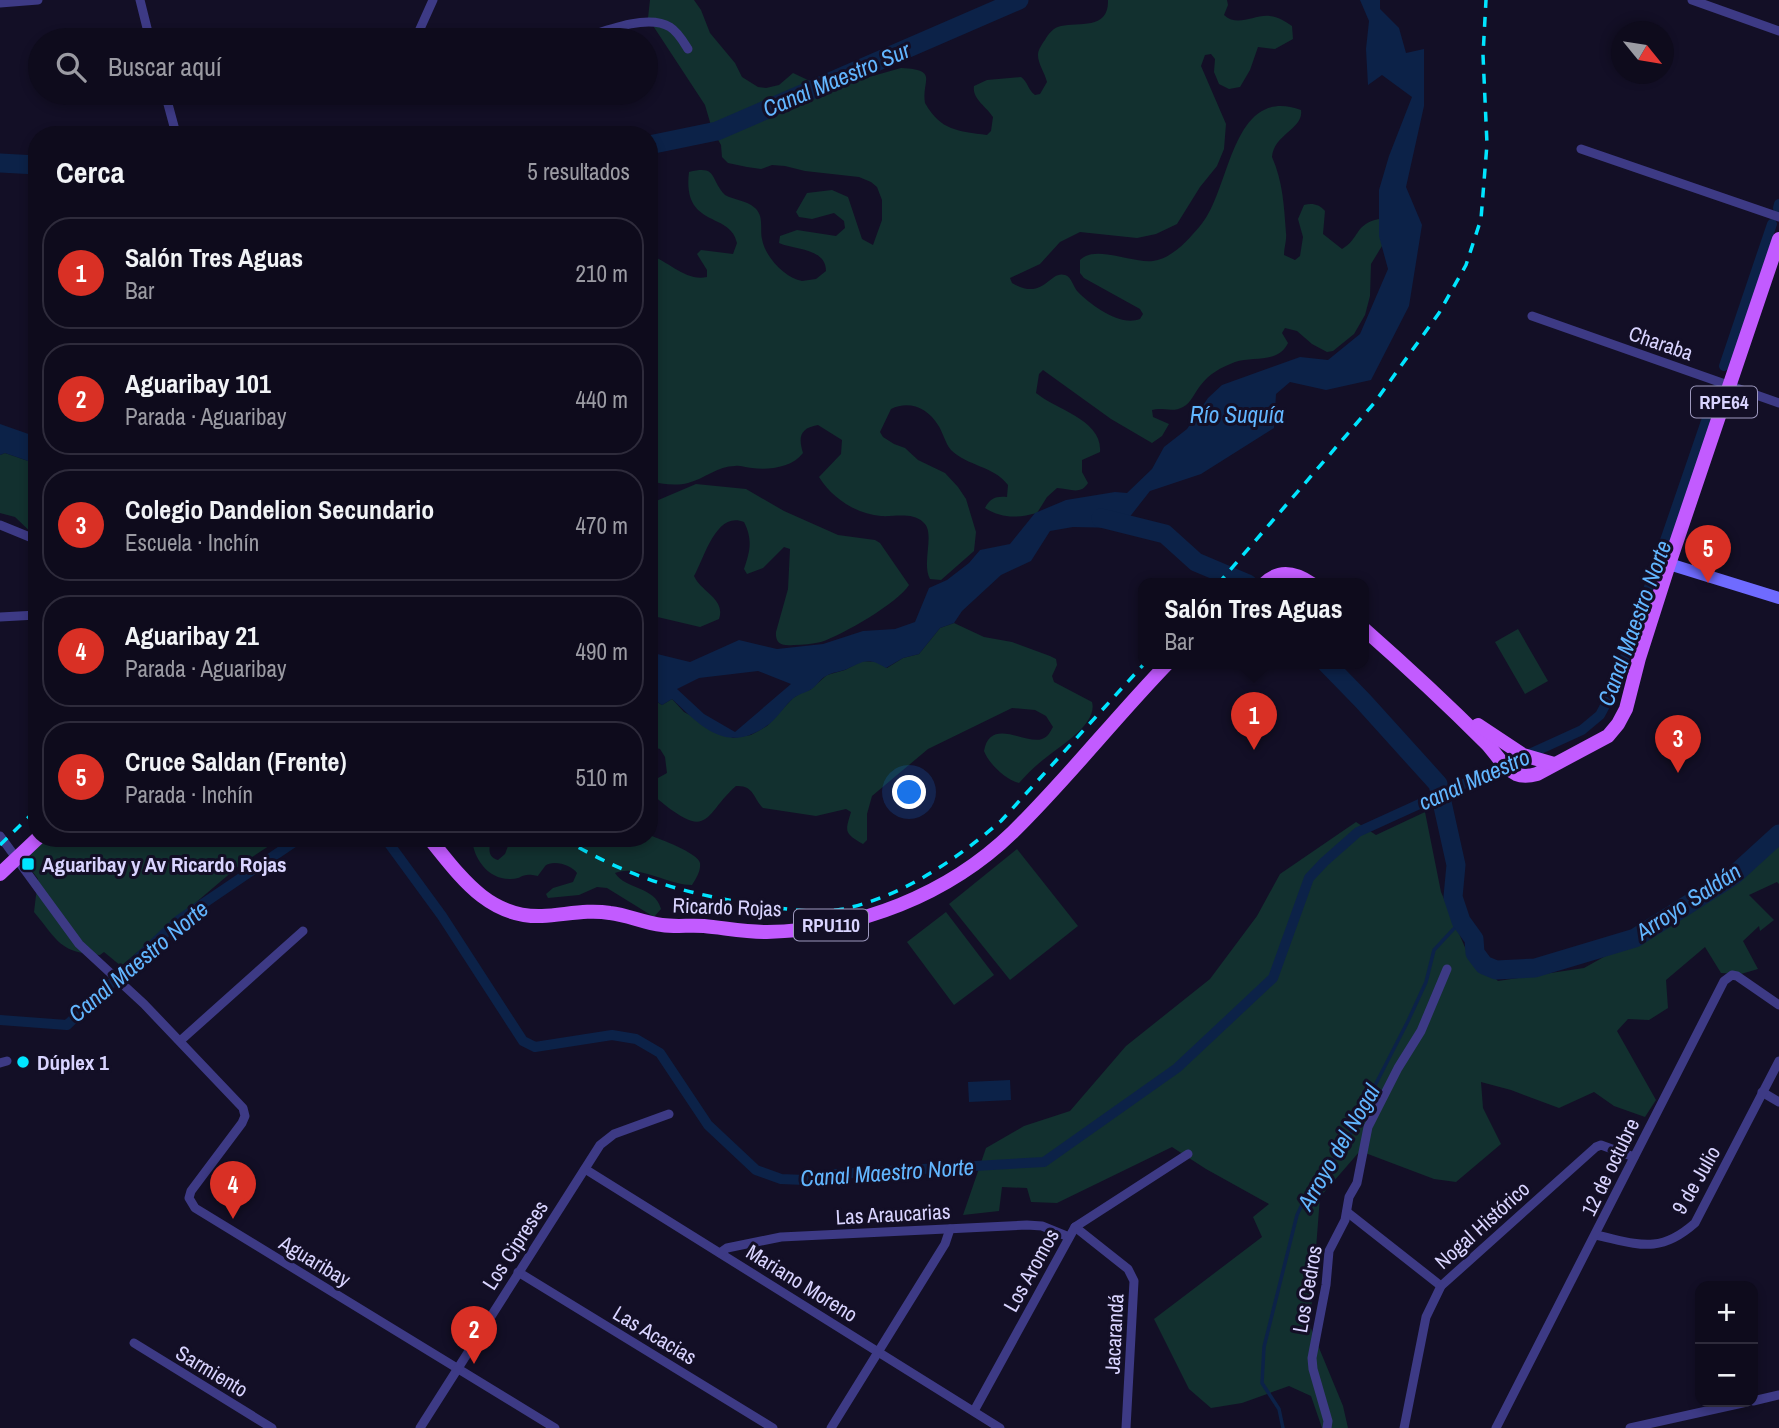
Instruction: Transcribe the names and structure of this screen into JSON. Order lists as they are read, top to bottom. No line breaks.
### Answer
{"streets":{"main road":["RPE64","Ricardo Rojas","RPU110"],"street":["Charaba","12 de octubre","9 de Julio","Las Araucarias","Nogal Histórico","Los Cipreses","Aguaribay","Los Aromos","Mariano Moreno","Los Cedros","Jacarandá","Las Acacias","Sarmiento"]},"crossings":[["Charaba","RPE64"],["12 de octubre","9 de Julio"],["12 de octubre","Nogal Histórico"],["Las Araucarias","Los Aromos"],["Las Araucarias","Mariano Moreno"],["Los Cipreses","Aguaribay"],["Los Cipreses","Mariano Moreno"],["Los Cipreses","Las Acacias"],["Los Aromos","Mariano Moreno"],["Los Aromos","Jacarandá"]],"water":["Canal Maestro Sur","Río Suquía","Canal Maestro Norte","canal Maestro","Arroyo Saldán","Arroyo del Nogal"],"places":{"transit":["Aguaribay y Av Ricardo Rojas"],"other":["Dúplex 1"]},"north":"bottom right","page":{"search":"Buscar aquí","heading":["Cerca","5 resultados"],"list":[{"mark":"1","name":"Salón Tres Aguas","note":"Bar","value":"210 m"},{"mark":"2","name":"Aguaribay 101","note":"Parada · Aguaribay","value":"440 m"},{"mark":"3","name":"Colegio Dandelion Secundario","note":"Escuela · Inchín","value":"470 m"},{"mark":"4","name":"Aguaribay 21","note":"Parada · Aguaribay","value":"490 m"},{"mark":"5","name":"Cruce Saldan (Frente)","note":"Parada · Inchín","value":"510 m"}],"pins":["5","1","3","4","2"],"popup":["Salón Tres Aguas","Bar"],"map_buttons":["+","−"]}}
